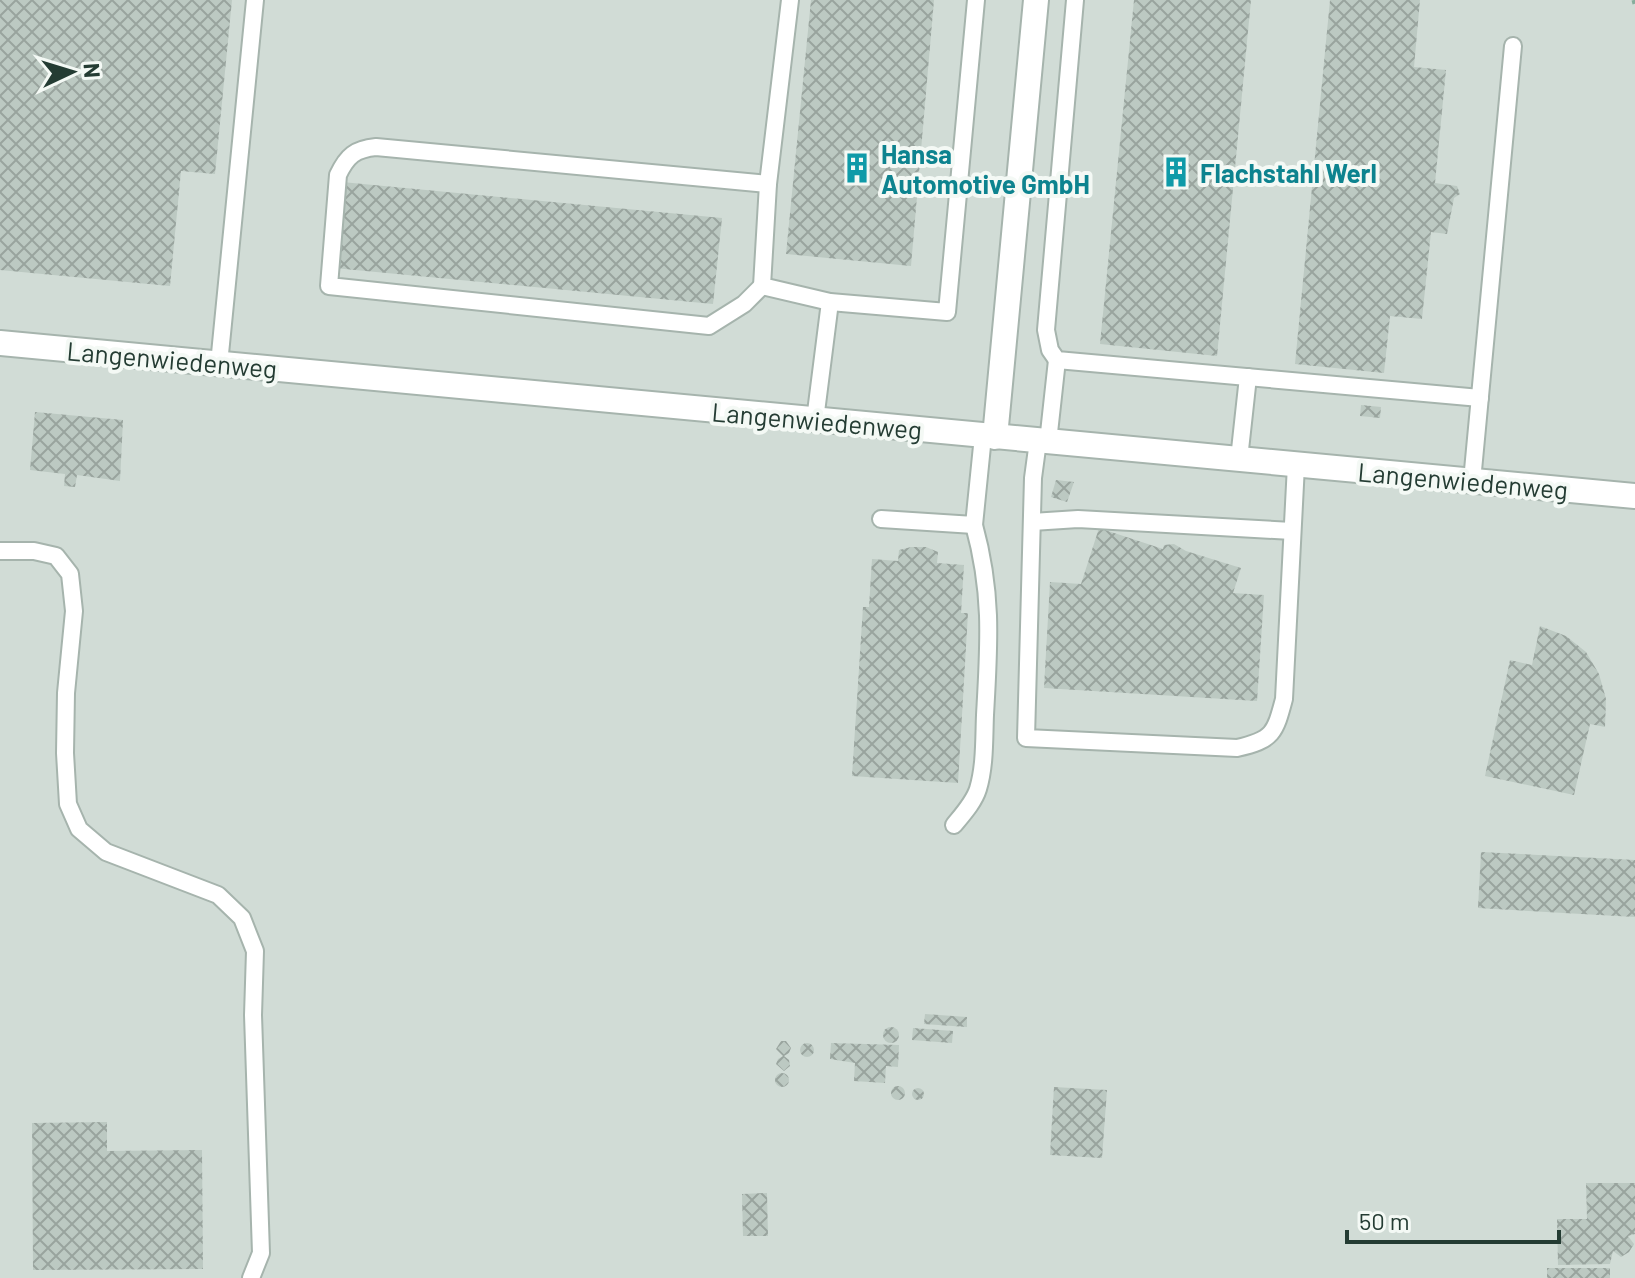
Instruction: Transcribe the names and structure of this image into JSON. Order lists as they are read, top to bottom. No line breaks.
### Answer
{"streets":{"street":["Langenwiedenweg"]},"places":{"building":["Hansa Automotive GmbH","Flachstahl Werl"]},"scale_bar":"50 m","north":"right"}
